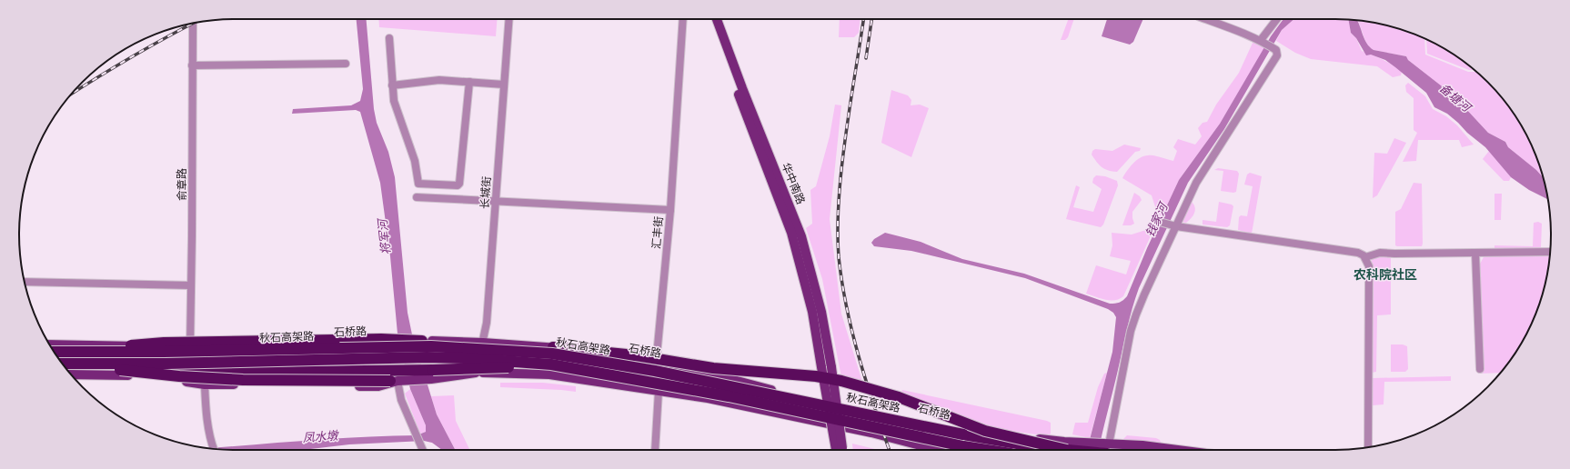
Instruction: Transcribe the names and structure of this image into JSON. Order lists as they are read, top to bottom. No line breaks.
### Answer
{"streets":{"highway":["秋石高架路"],"main road":["华中南路","石桥路"],"street":["俞章路","长城街","汇丰街"]},"crossings":[["俞章路","石桥路"],["长城街","石桥路"],["汇丰街","石桥路"],["石桥路","秋石高架路"]],"districts":["农科院社区"],"water":["备塘河","钱家河","将军河","凤水墩"]}
